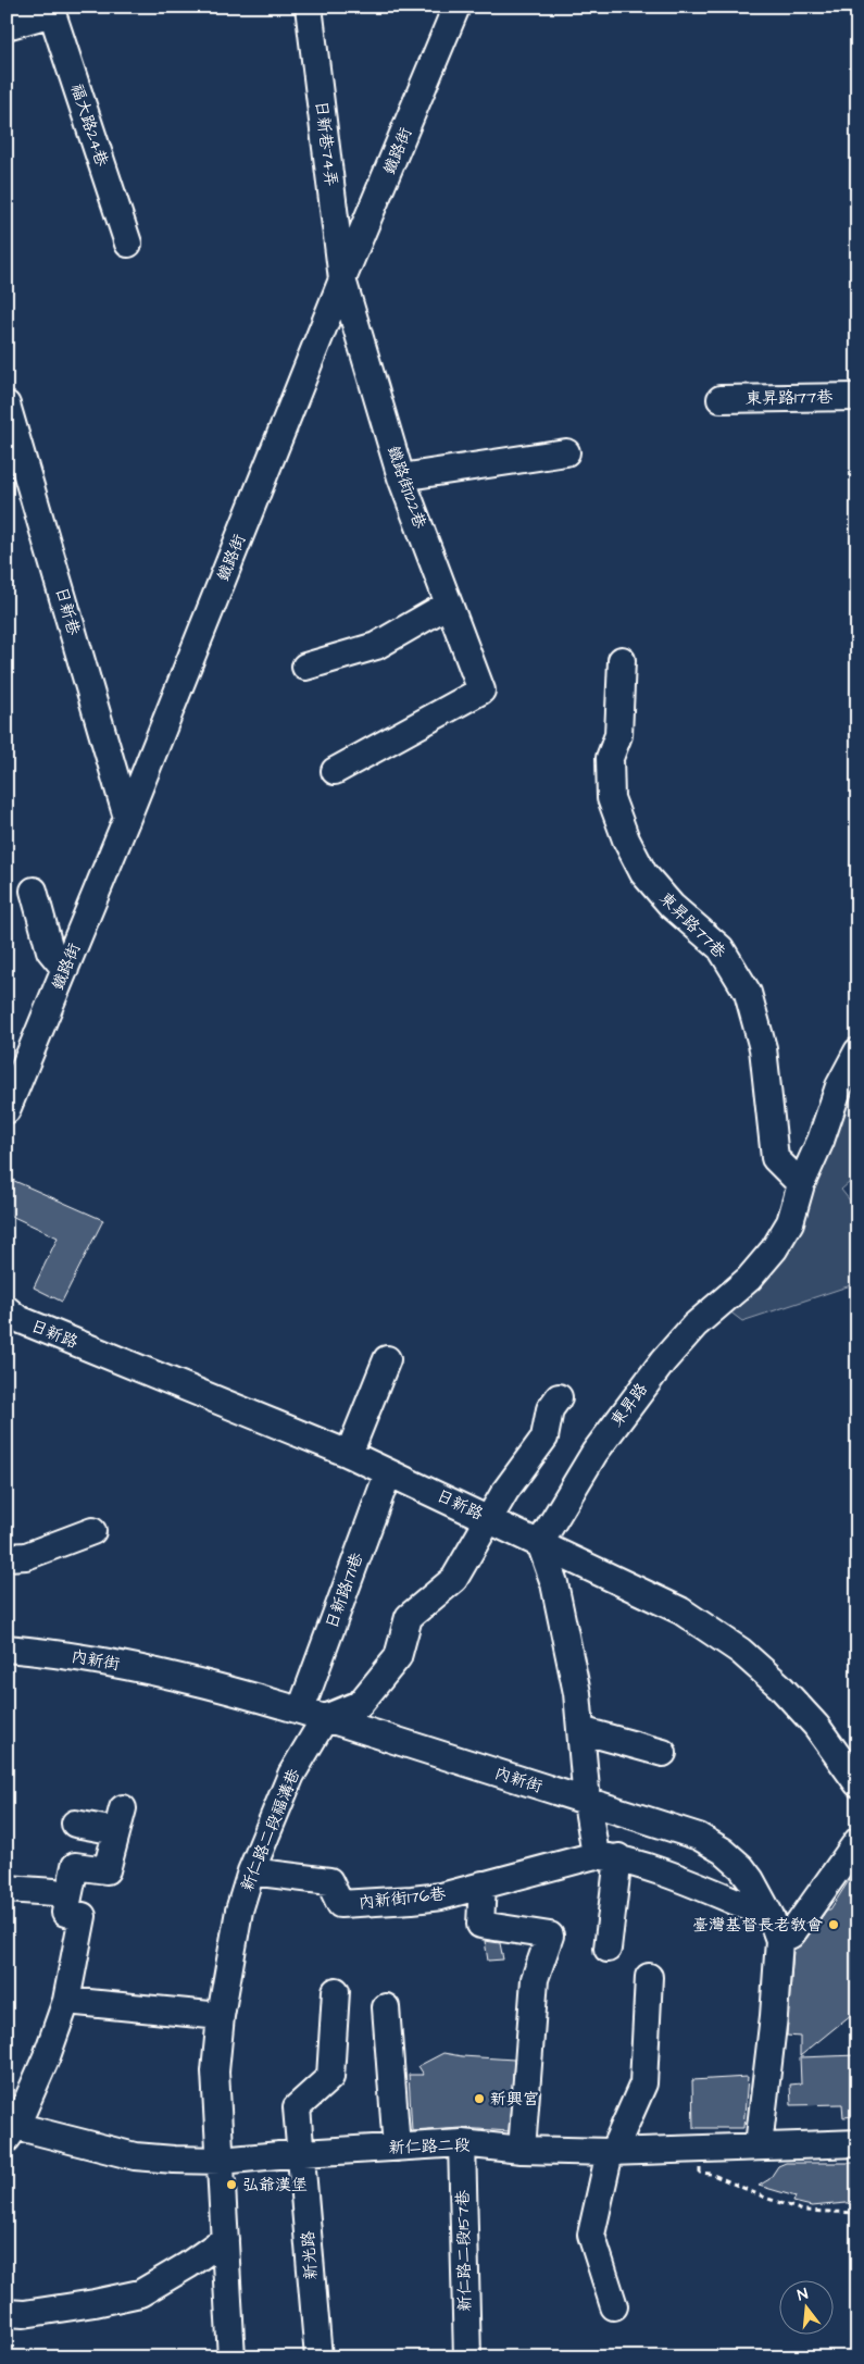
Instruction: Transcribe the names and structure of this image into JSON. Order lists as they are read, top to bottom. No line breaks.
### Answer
{"streets":{"street":["福大路24巷","日新巷74弄","鐵路街","東昇路177巷","鐵路街122巷","日新巷","東昇路77巷","日新路","東昇路","日新路171巷","內新街","新仁路二段福溝巷","內新街176巷","新仁路二段","新仁路二段157巷","新光路"]},"crossings":[["日新巷74弄","鐵路街"],["日新巷74弄","鐵路街122巷"],["鐵路街","鐵路街122巷"],["鐵路街","日新巷"],["東昇路77巷","東昇路"],["日新路","東昇路"],["日新路","日新路171巷"],["日新路171巷","內新街"],["內新街","新仁路二段福溝巷"],["內新街","新仁路二段"],["新仁路二段福溝巷","內新街176巷"],["新仁路二段福溝巷","新仁路二段"],["新仁路二段","新仁路二段157巷"],["新仁路二段","新光路"]],"places":["臺灣基督長老教會","新興宮","弘爺漢堡"],"north":"top"}
